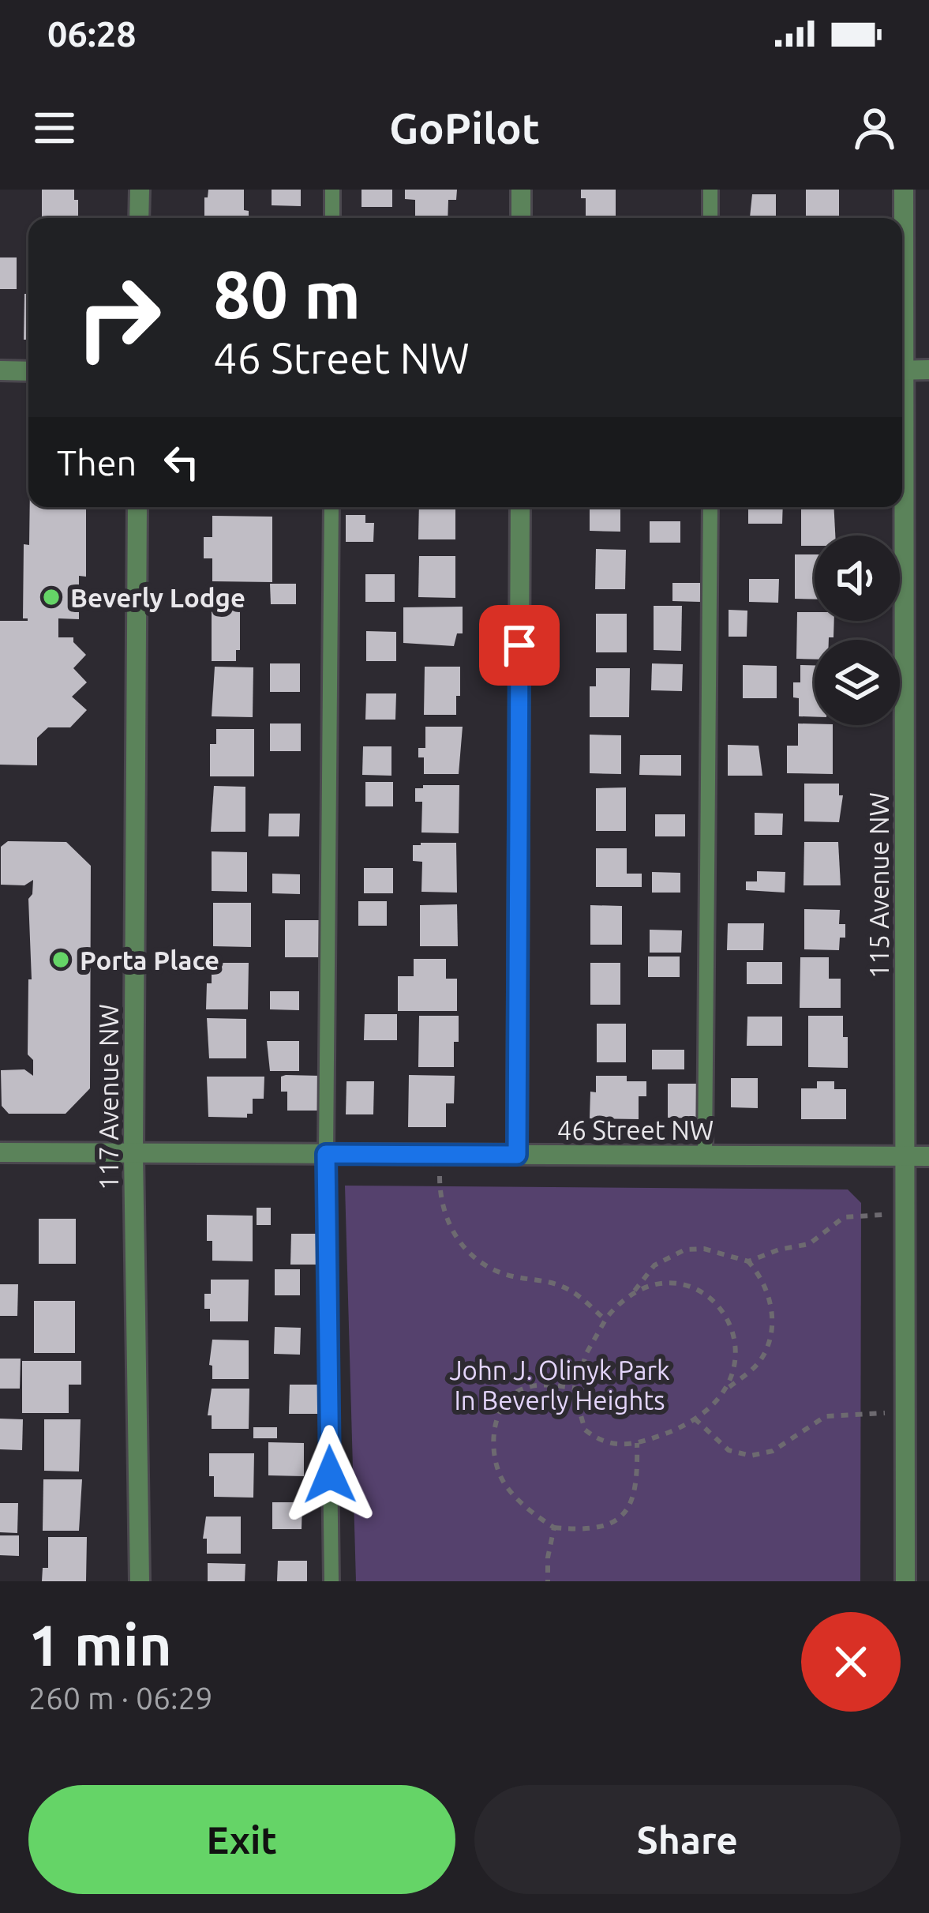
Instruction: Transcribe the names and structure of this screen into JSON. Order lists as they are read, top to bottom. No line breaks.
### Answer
{"streets":{"street":["115 Avenue NW","117 Avenue NW","46 Street NW"]},"crossings":[["115 Avenue NW","46 Street NW"],["117 Avenue NW","46 Street NW"]],"parks":["John J. Olinyk Park In Beverly Heights"],"places":["Beverly Lodge","Porta Place"],"page":{"status":"06:28","header":"GoPilot","turn":["80 m","46 Street NW"],"then":"Then","heading":["1 min","260 m · 06:29"],"buttons":["Exit","Share"]}}
